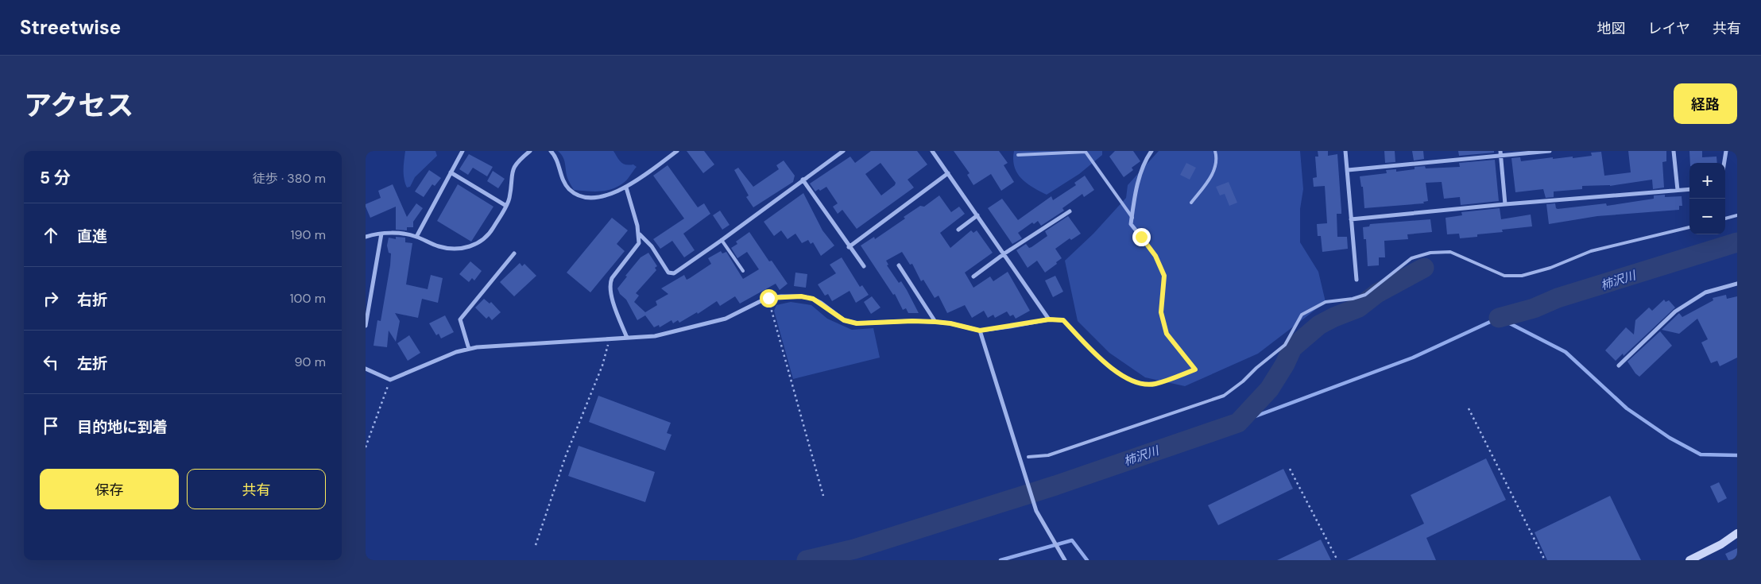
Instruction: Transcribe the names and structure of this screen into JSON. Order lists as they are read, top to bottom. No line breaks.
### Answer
{"water":["柿沢川"],"page":{"header":"Streetwise","nav":["地図","レイヤ","共有"],"title":"アクセス","buttons":["経路",["保存","共有"]],"heading":["5 分","徒歩 · 380 m"],"map_buttons":["+","−"],"list":[["直進","190 m"],["右折","100 m"],["左折","90 m"],"目的地に到着"]}}
